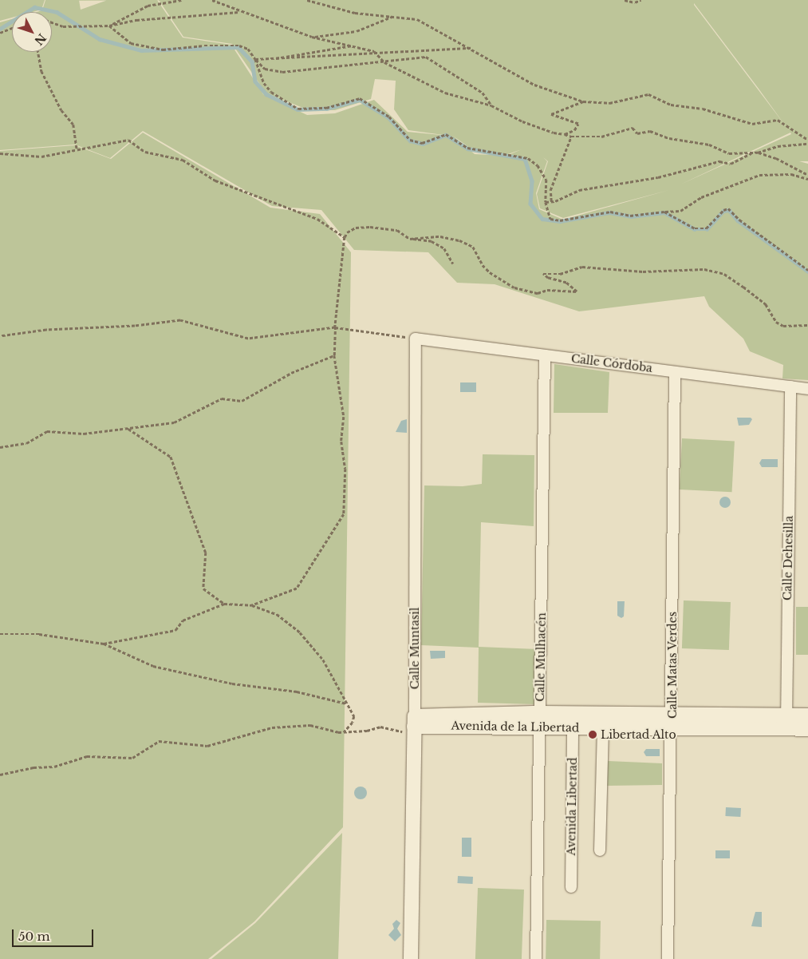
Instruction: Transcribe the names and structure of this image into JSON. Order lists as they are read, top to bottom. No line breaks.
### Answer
{"streets":{"street":["Calle Córdoba","Calle Dehesilla","Calle Muntasil","Calle Mulhacén","Calle Matas Verdes","Avenida de la Libertad","Avenida Libertad"]},"crossings":[["Calle Córdoba","Calle Dehesilla"],["Calle Córdoba","Calle Muntasil"],["Calle Córdoba","Calle Mulhacén"],["Calle Córdoba","Calle Matas Verdes"],["Calle Dehesilla","Avenida de la Libertad"],["Calle Muntasil","Avenida de la Libertad"],["Calle Mulhacén","Avenida de la Libertad"],["Calle Matas Verdes","Avenida de la Libertad"],["Avenida de la Libertad","Avenida Libertad"]],"places":["Libertad Alto"],"scale_bar":"50 m","north":"bottom right"}
